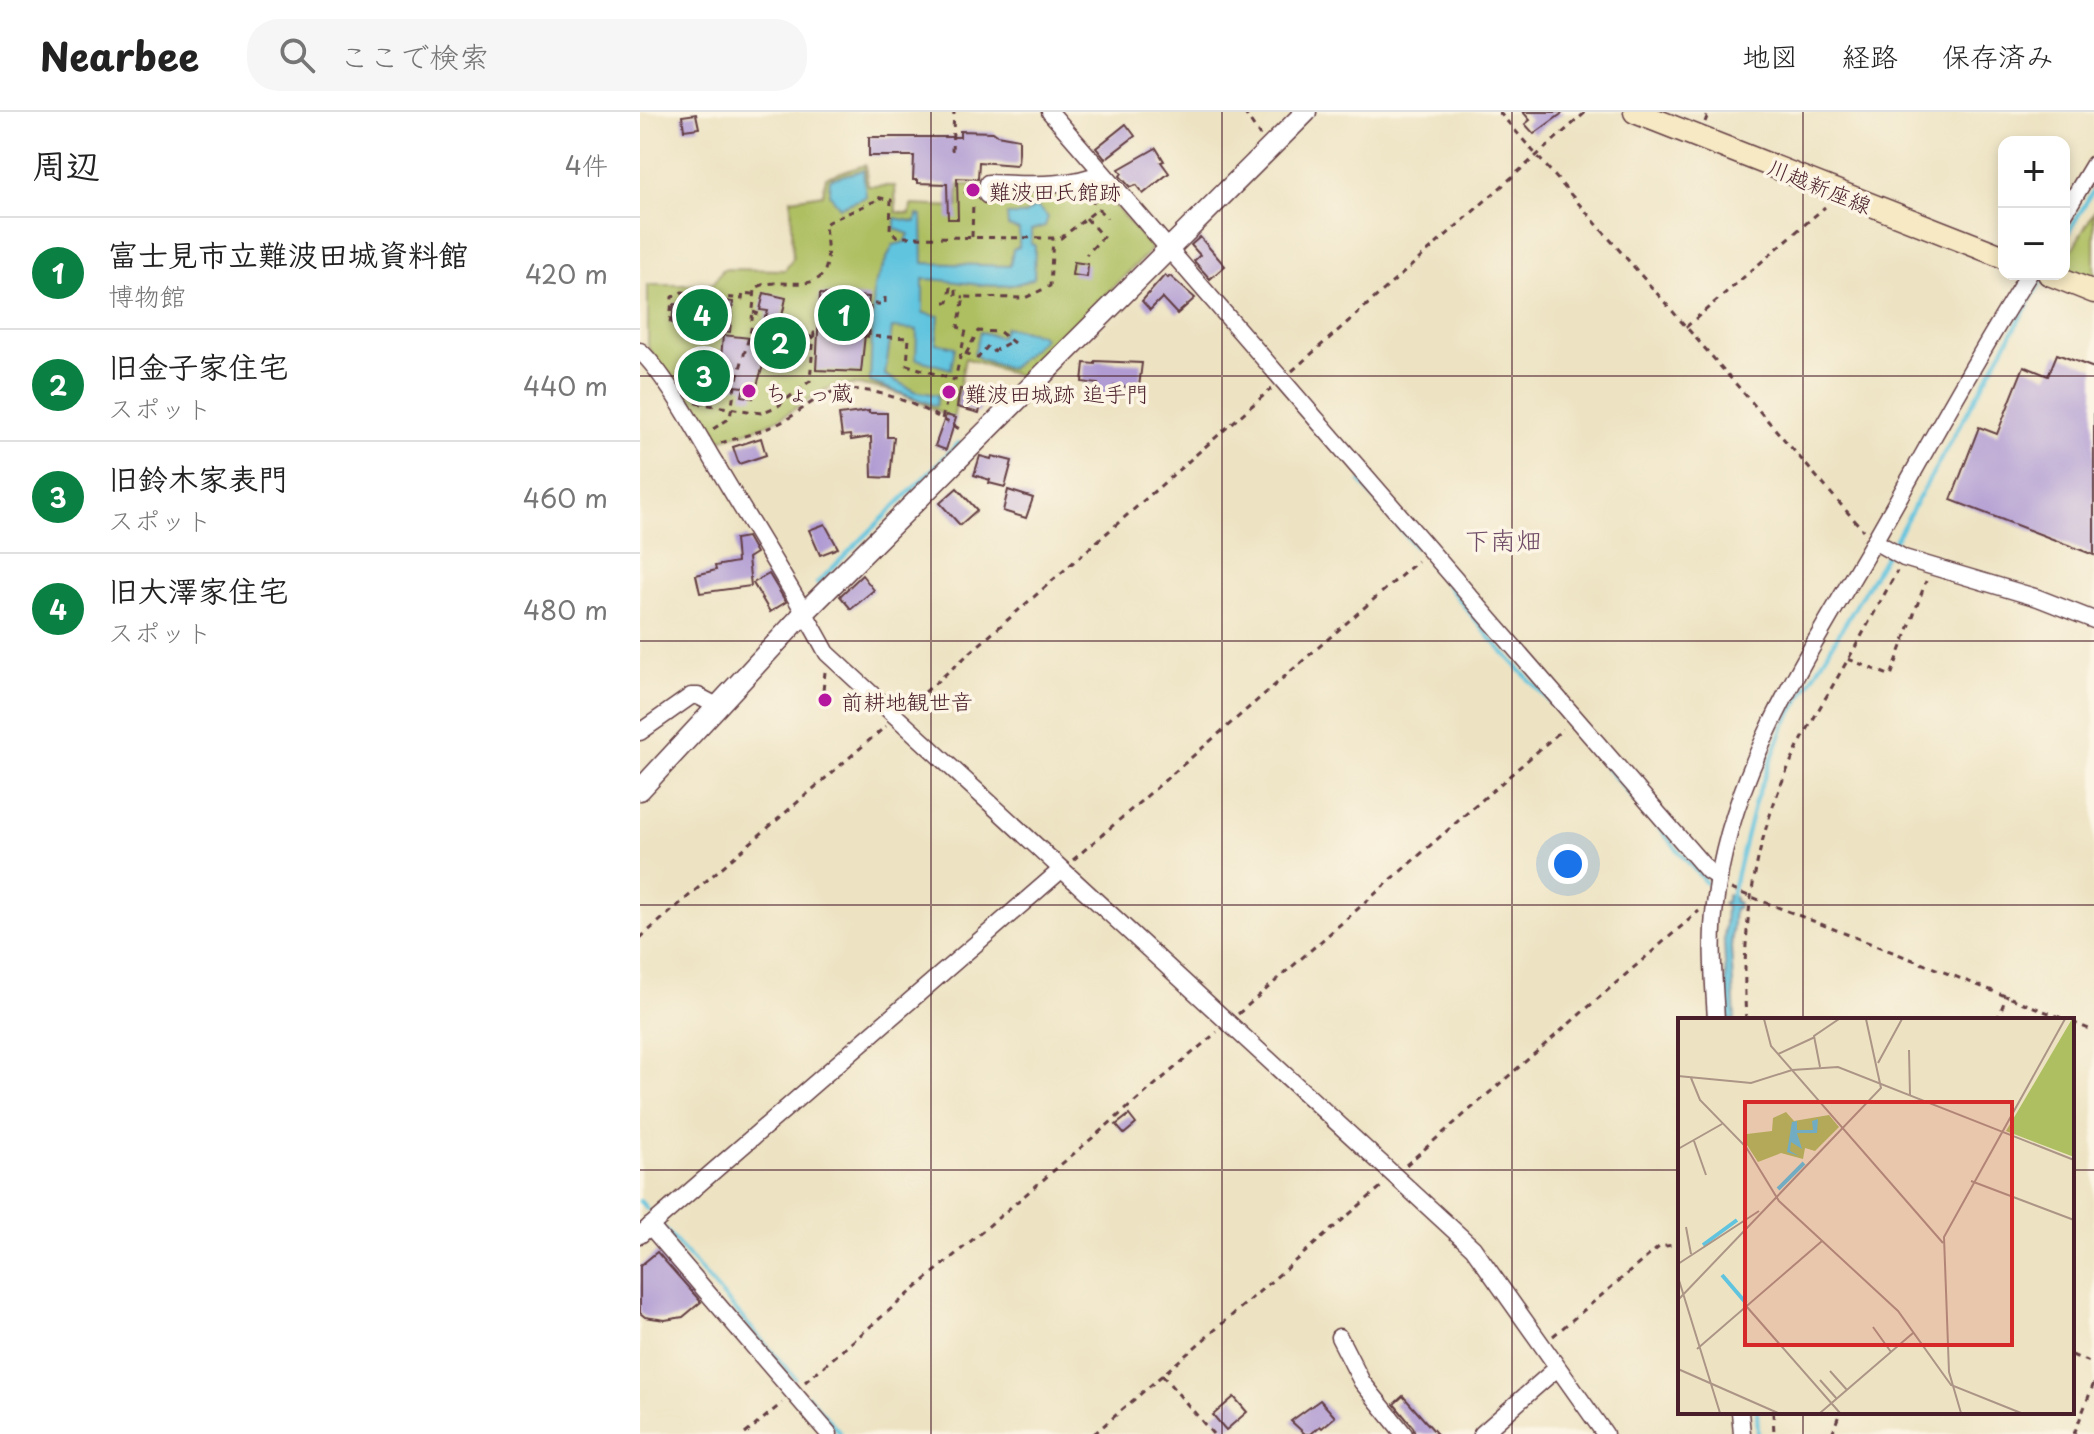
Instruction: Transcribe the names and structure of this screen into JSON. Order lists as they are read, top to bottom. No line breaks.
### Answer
{"streets":{"main road":["川越新座線"]},"districts":["下南畑"],"places":["難波田氏館跡","ちょっ蔵","難波田城跡 追手門","前耕地観世音"],"page":{"header":"Nearbee","search":"ここで検索","nav":["地図","経路","保存済み"],"heading":["周辺","4件"],"map_buttons":["+","−"],"list":[{"mark":"1","name":"富士見市立難波田城資料館","note":"博物館","value":"420 m"},{"mark":"2","name":"旧金子家住宅","note":"スポット","value":"440 m"},{"mark":"3","name":"旧鈴木家表門","note":"スポット","value":"460 m"},{"mark":"4","name":"旧大澤家住宅","note":"スポット","value":"480 m"}],"pins":["1","4","2","3"]}}
